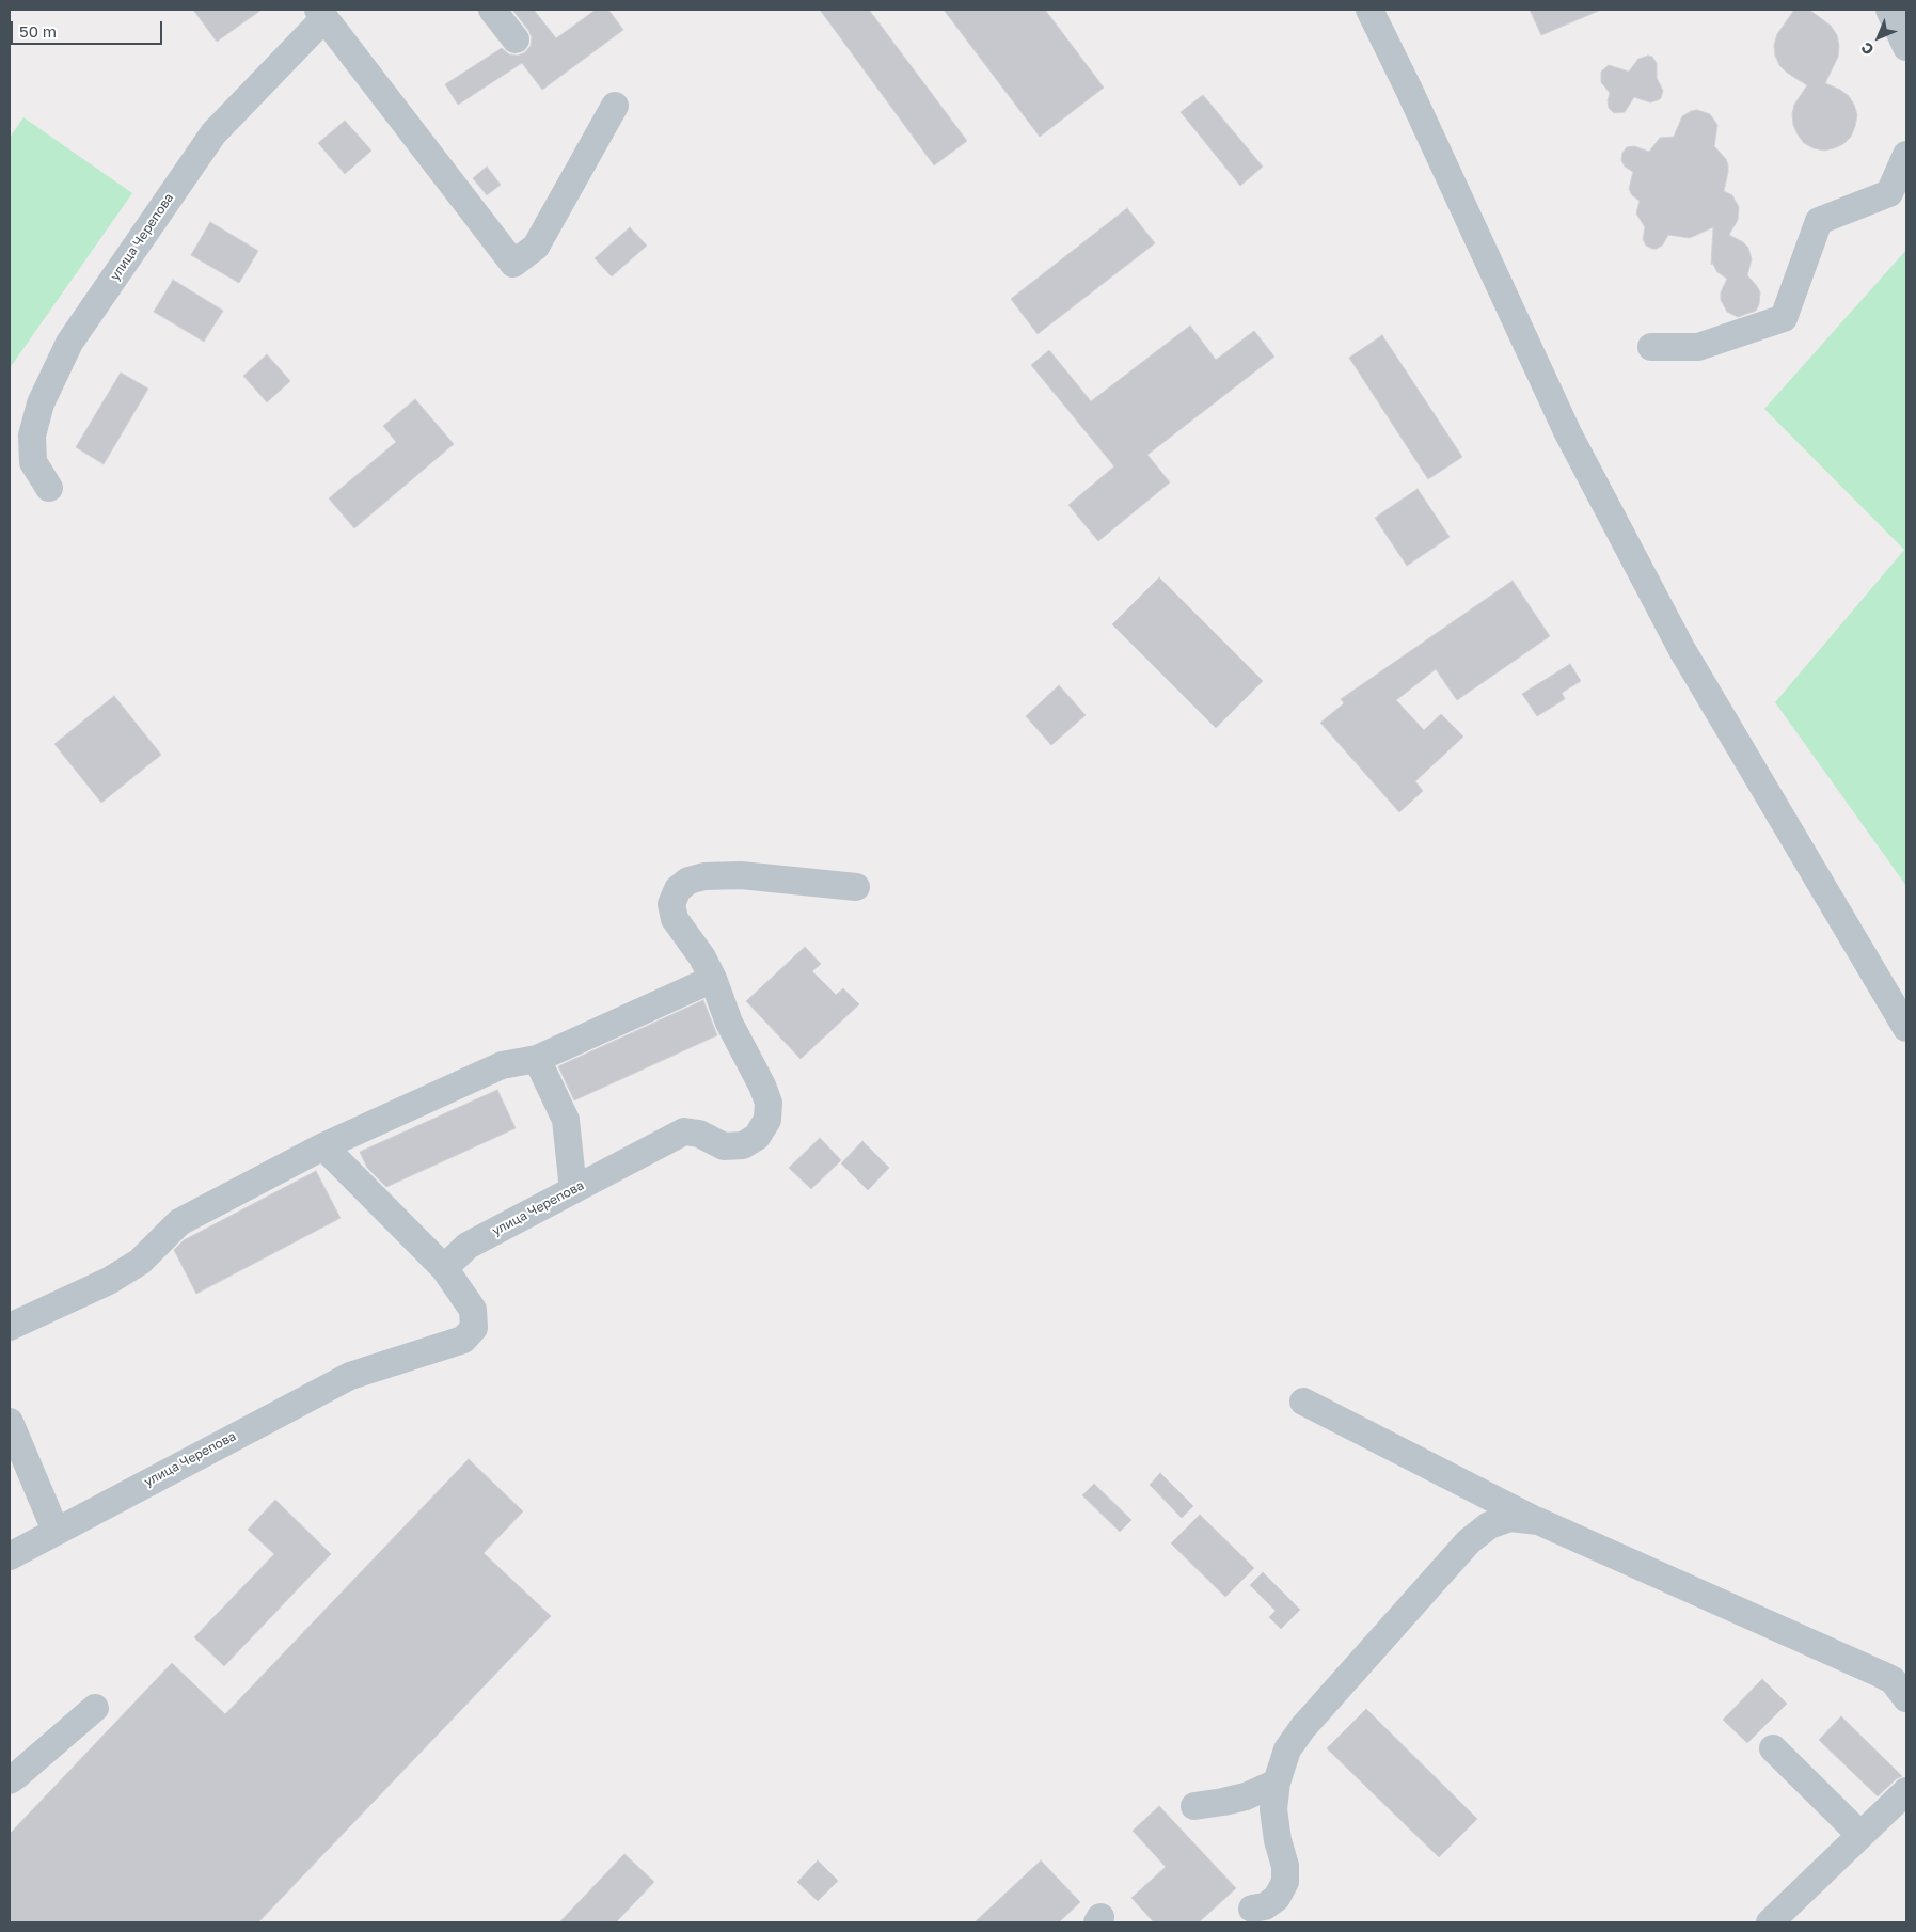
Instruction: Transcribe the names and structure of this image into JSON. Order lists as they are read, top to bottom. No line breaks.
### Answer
{"streets":{"street":["улица Черепова"]},"scale_bar":"50 m","north":"bottom left"}
